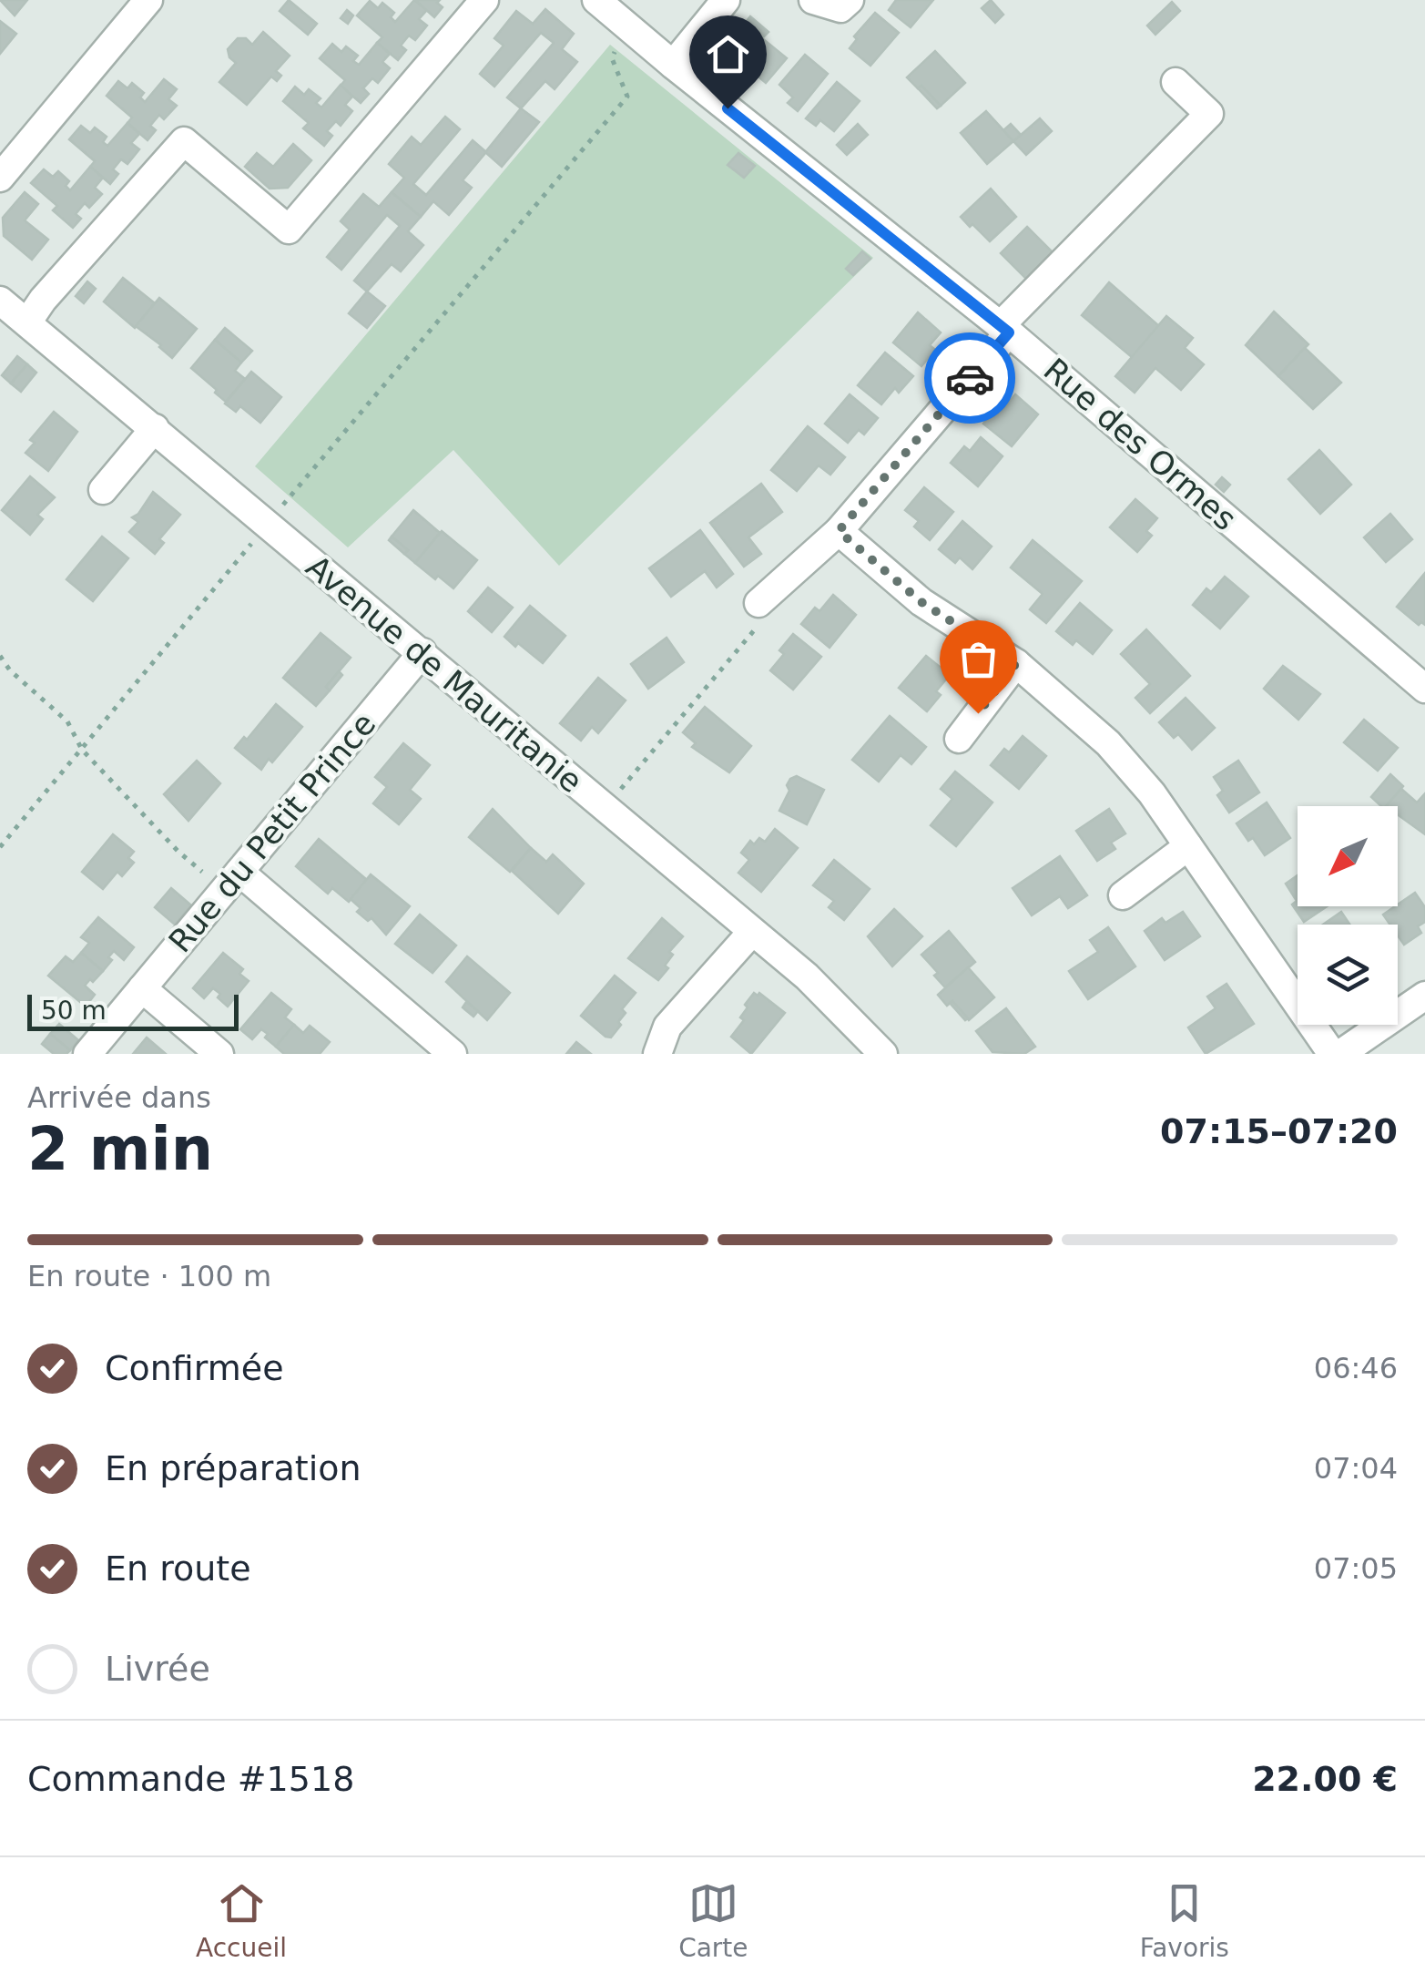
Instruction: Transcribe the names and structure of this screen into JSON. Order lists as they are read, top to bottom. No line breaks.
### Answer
{"streets":{"street":["Rue des Ormes","Avenue de Mauritanie","Rue du Petit Prince"]},"crossings":[["Avenue de Mauritanie","Rue du Petit Prince"]],"scale_bar":"50 m","north":"bottom left","page":{"scale":"50 m","heading":["2 min","Arrivée dans","07:15–07:20"],"panel":["Commande #1518","22.00 €"],"bar":"En route · 100 m","list":[["Confirmée","06:46"],["En préparation","07:04"],["En route","07:05"],"Livrée"],"tabs":["Accueil","Carte","Favoris"]}}
